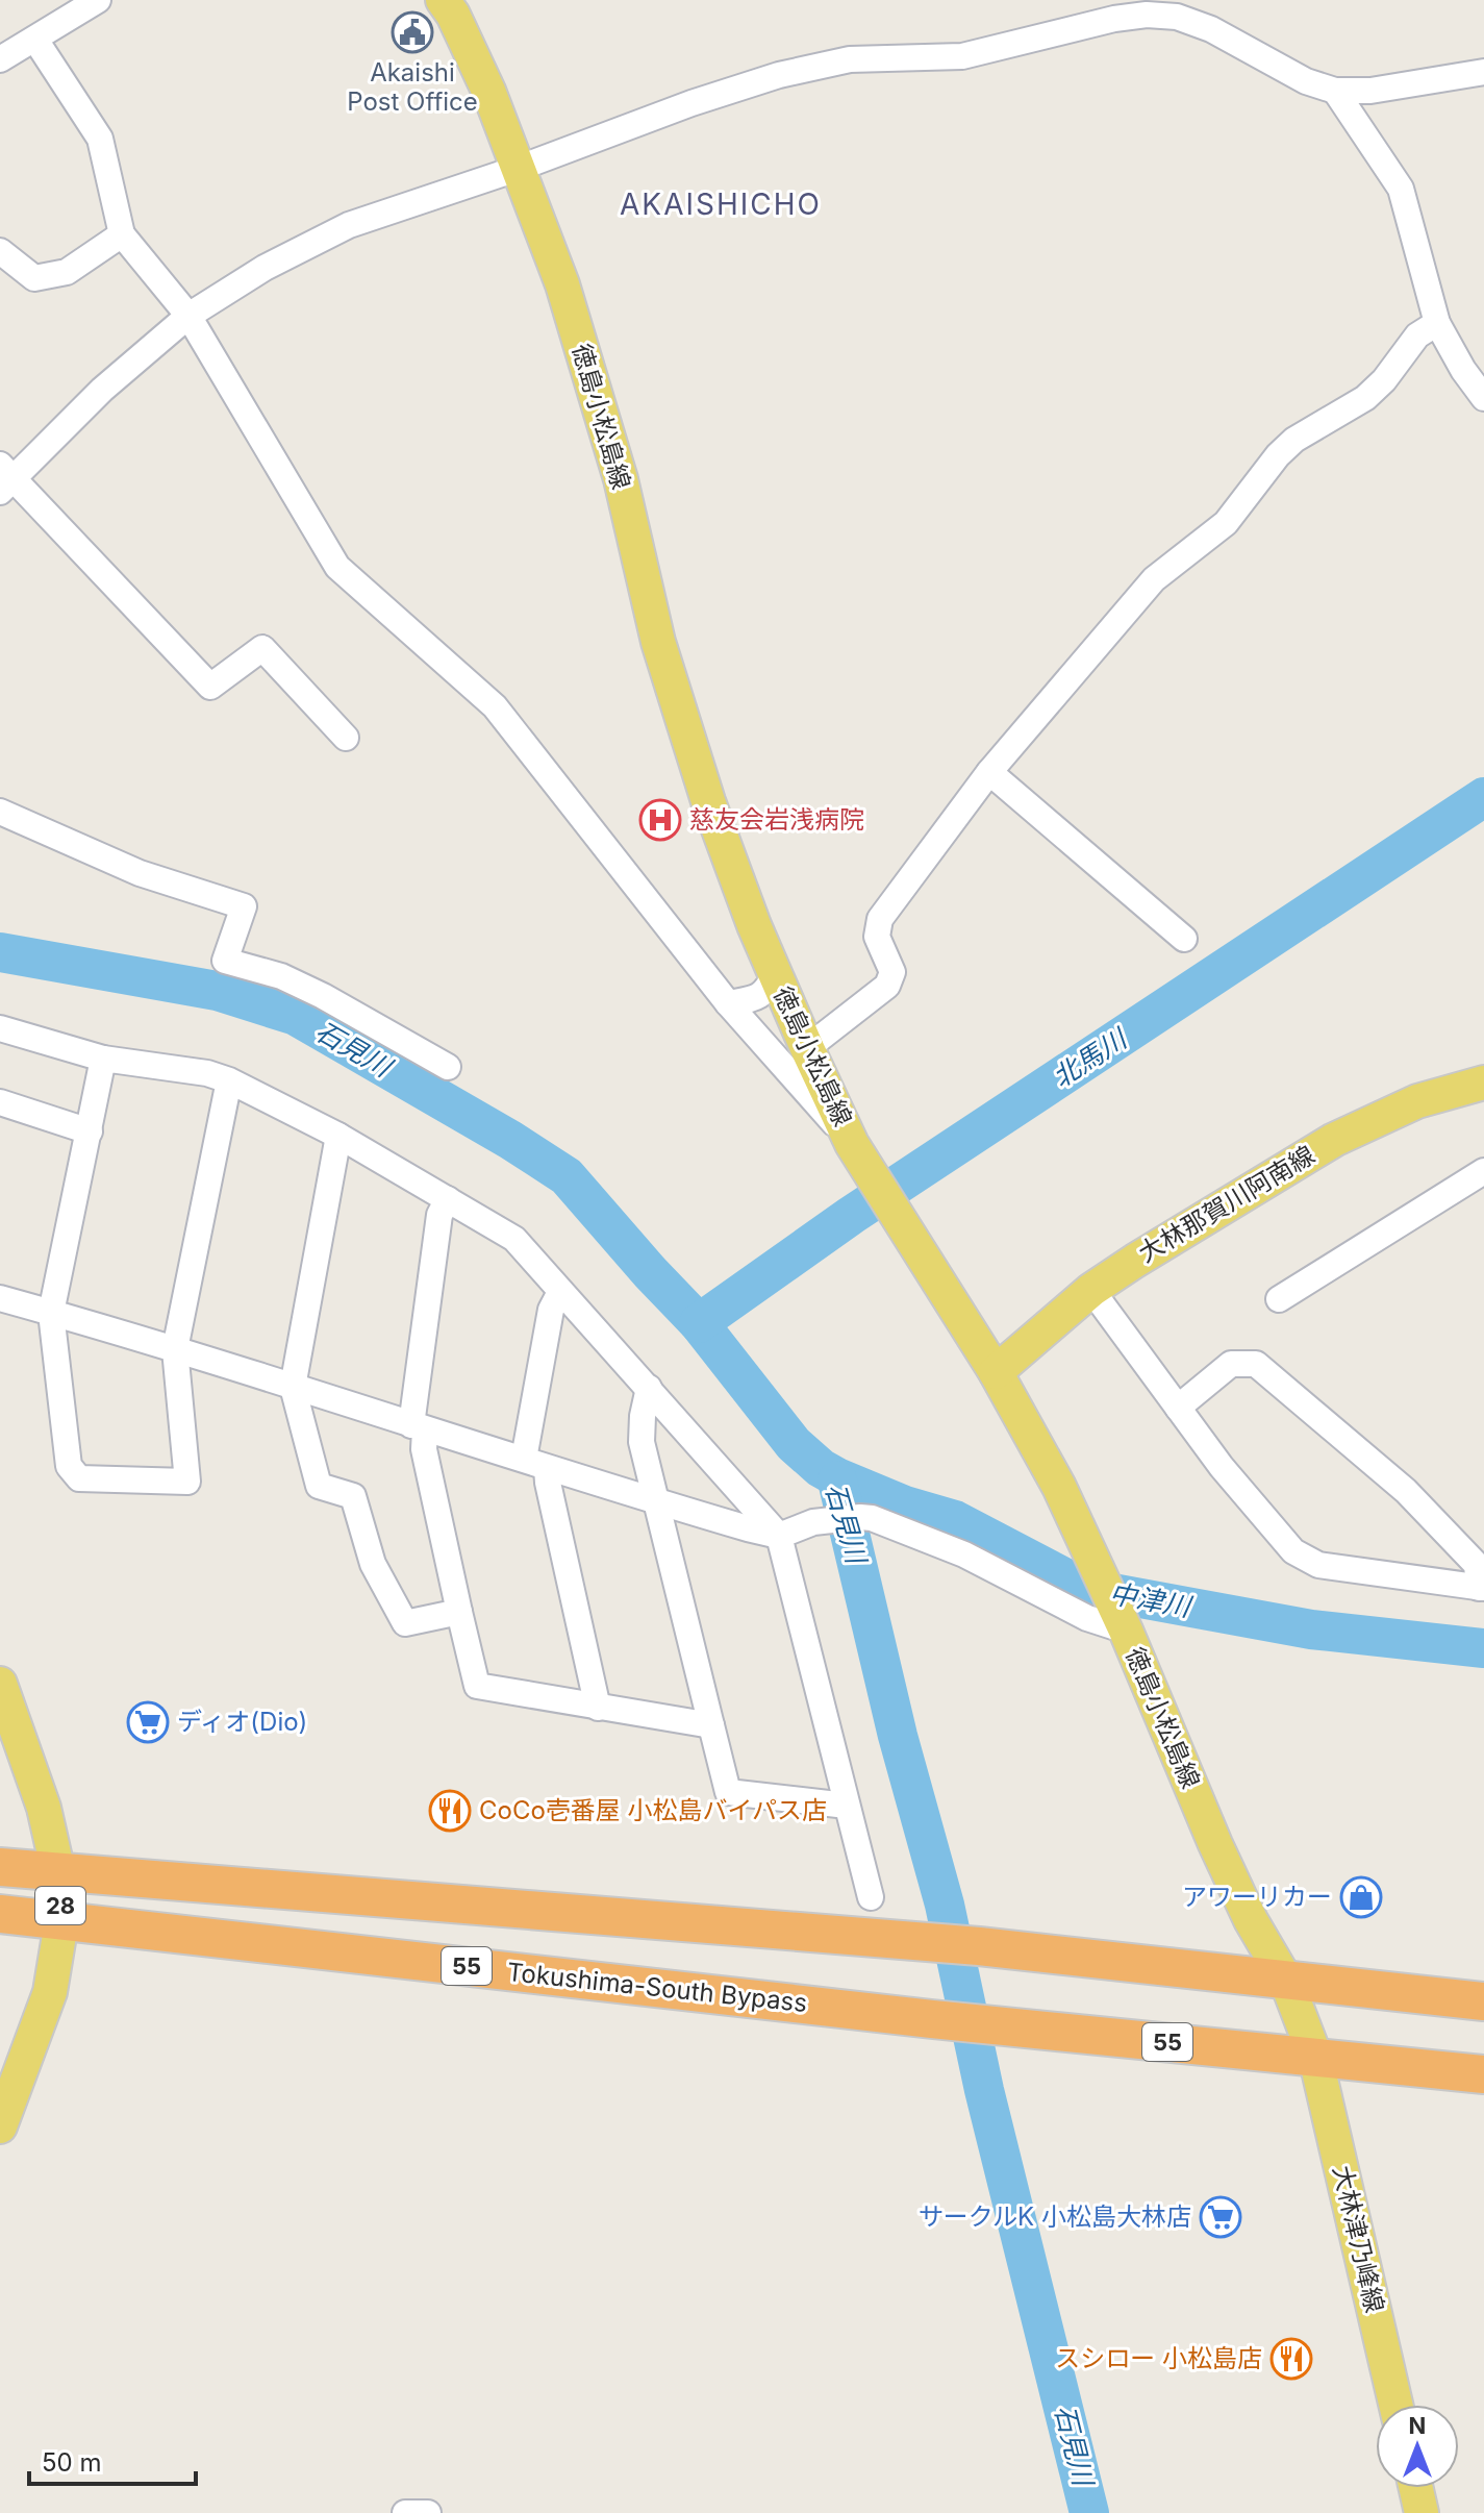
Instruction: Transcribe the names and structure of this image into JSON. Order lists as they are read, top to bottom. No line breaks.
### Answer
{"streets":{"highway":["55","Tokushima-South Bypass"],"main road":["徳島小松島線","大林那賀川阿南線","28","大林津乃峰線"]},"crossings":[["徳島小松島線","大林那賀川阿南線"],["徳島小松島線","55"],["徳島小松島線","Tokushima-South Bypass"],["徳島小松島線","大林津乃峰線"],["28","Tokushima-South Bypass"],["55","Tokushima-South Bypass"],["55","大林津乃峰線"],["Tokushima-South Bypass","大林津乃峰線"]],"districts":["AKAISHICHO"],"water":["石見川","北馬川","中津川"],"places":{"public building":["Akaishi Post Office"],"hospital":["慈友会岩浅病院"],"supermarket":["ディオ(Dio)","サークルK 小松島大林店"],"restaurant":["CoCo壱番屋 小松島バイパス店","スシロー 小松島店"],"shop":["アワーリカー"]},"scale_bar":"50 m","north":"top"}
